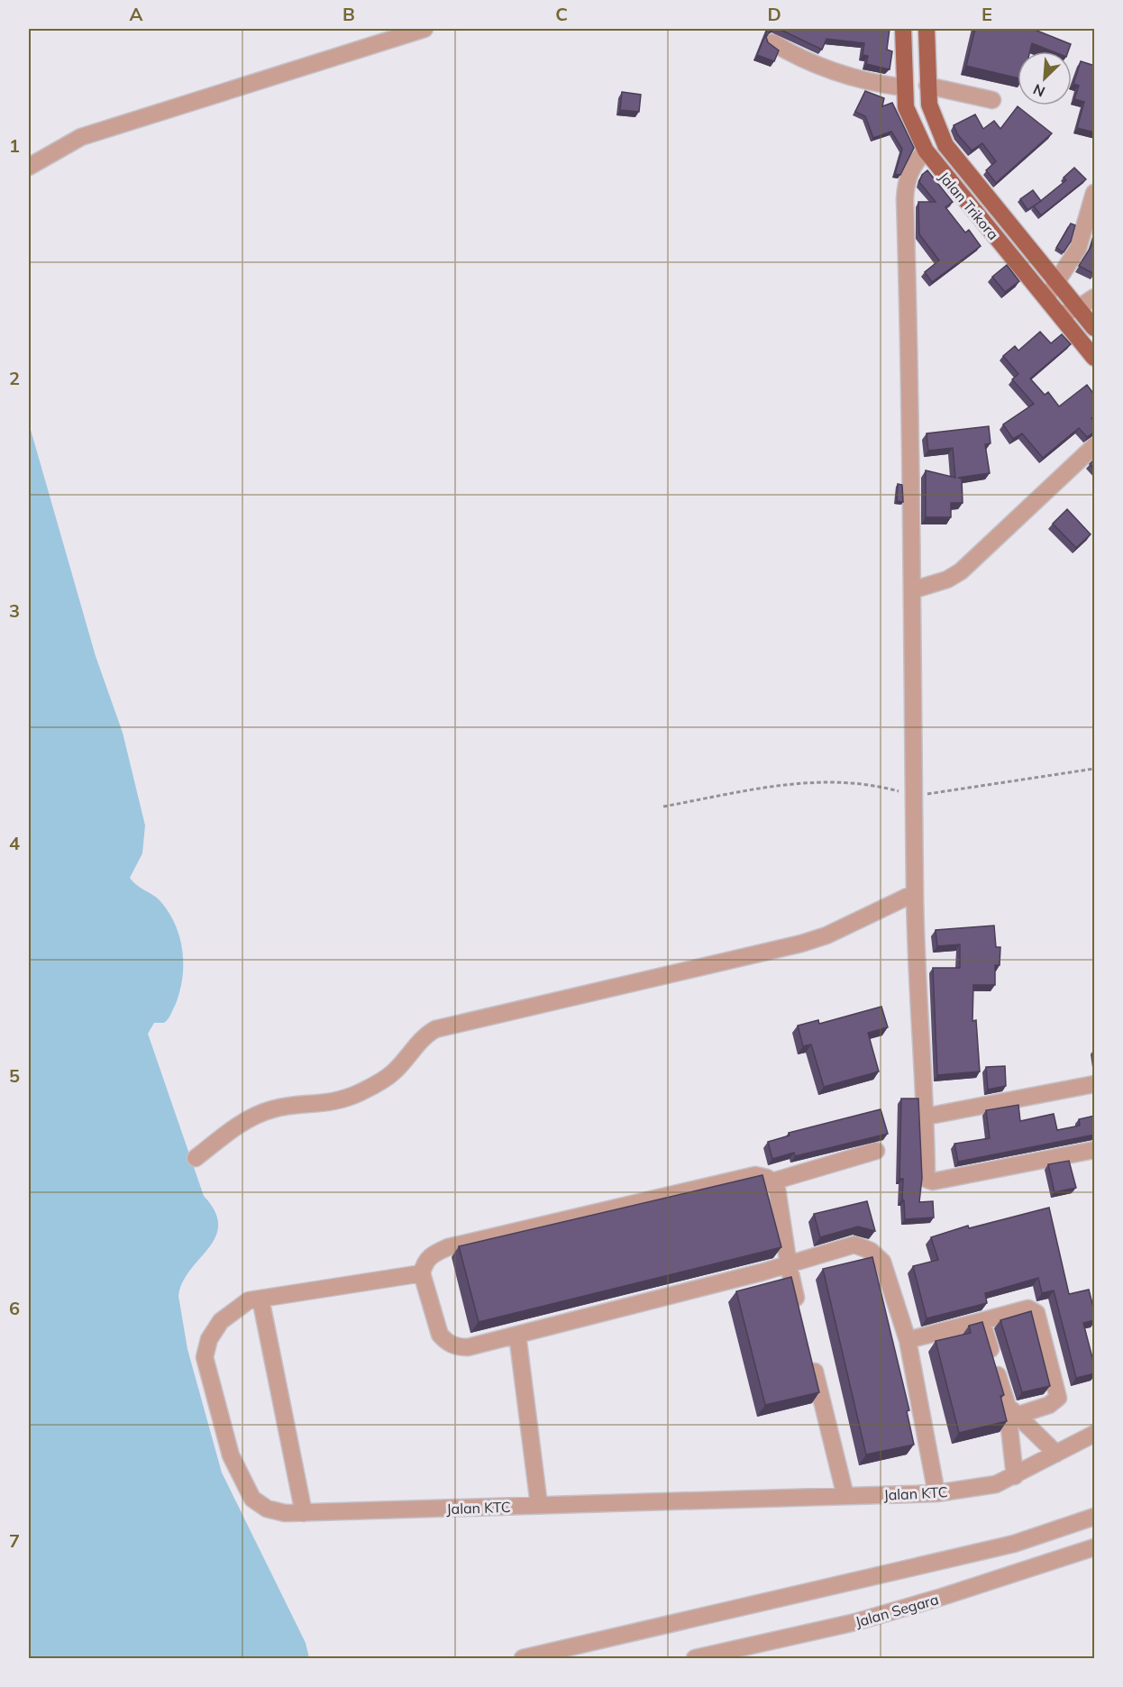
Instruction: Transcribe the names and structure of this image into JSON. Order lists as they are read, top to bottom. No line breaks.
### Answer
{"streets":{"main road":["Jalan Trikora"],"street":["Jalan KTC","Jalan Segara"]},"north":"bottom left","grid":{"columns":["A","B","C","D","E"],"rows":["1","2","3","4","5","6","7"]}}
